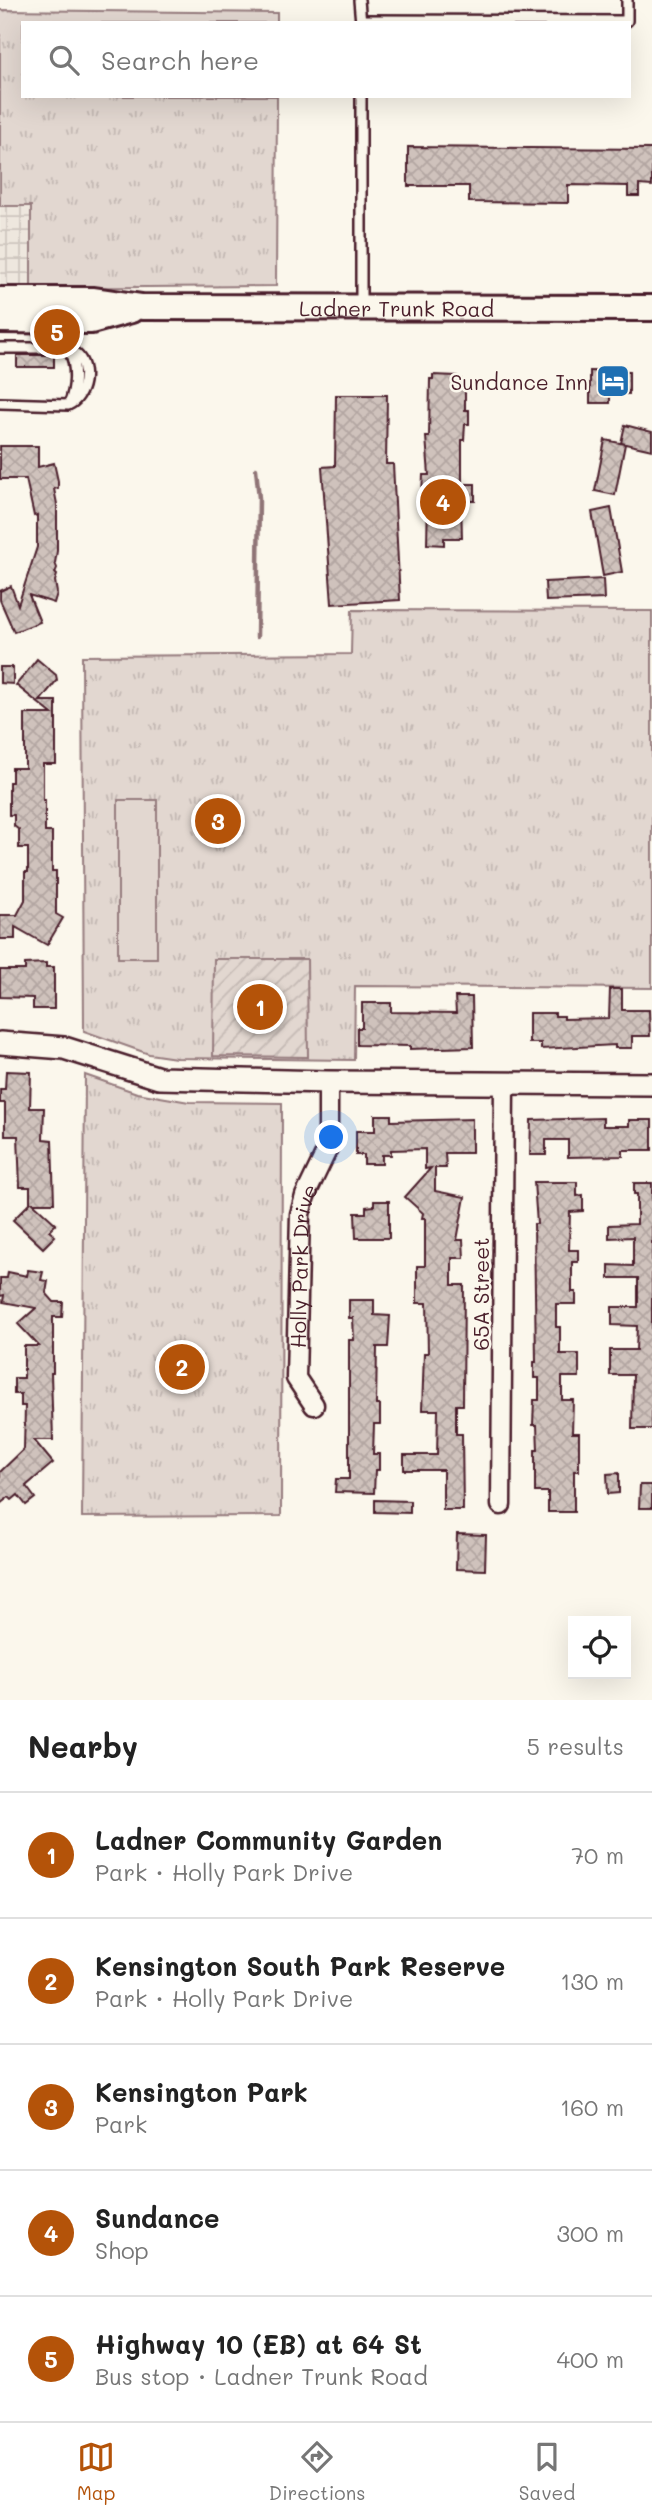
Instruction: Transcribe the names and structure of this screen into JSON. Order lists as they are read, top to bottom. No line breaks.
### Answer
{"streets":{"main road":["Ladner Trunk Road"],"street":["Holly Park Drive","65A Street"]},"places":{"hotel":["Sundance Inn"]},"page":{"search":"Search here","pins":["5","4","3","1","2"],"heading":["Nearby","5 results"],"list":[{"mark":"1","name":"Ladner Community Garden","note":"Park · Holly Park Drive","value":"70 m"},{"mark":"2","name":"Kensington South Park Reserve","note":"Park · Holly Park Drive","value":"130 m"},{"mark":"3","name":"Kensington Park","note":"Park","value":"160 m"},{"mark":"4","name":"Sundance","note":"Shop","value":"300 m"},{"mark":"5","name":"Highway 10 (EB) at 64 St","note":"Bus stop · Ladner Trunk Road","value":"400 m"}],"nav":["Map","Directions","Saved"]}}
